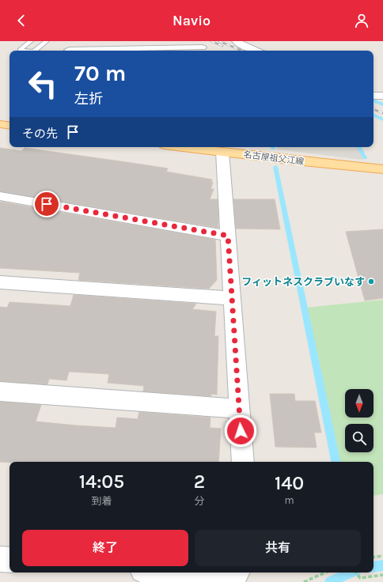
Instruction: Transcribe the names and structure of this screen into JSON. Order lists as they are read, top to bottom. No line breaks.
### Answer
{"streets":{"main road":["名古屋祖父江線"]},"places":["フィットネスクラブいなす"],"north":"bottom","page":{"header":"Navio","turn":["70 m","左折"],"then":"その先","eta":["14:05","到着","2","分","140","m"],"buttons":["終了","共有"]}}
